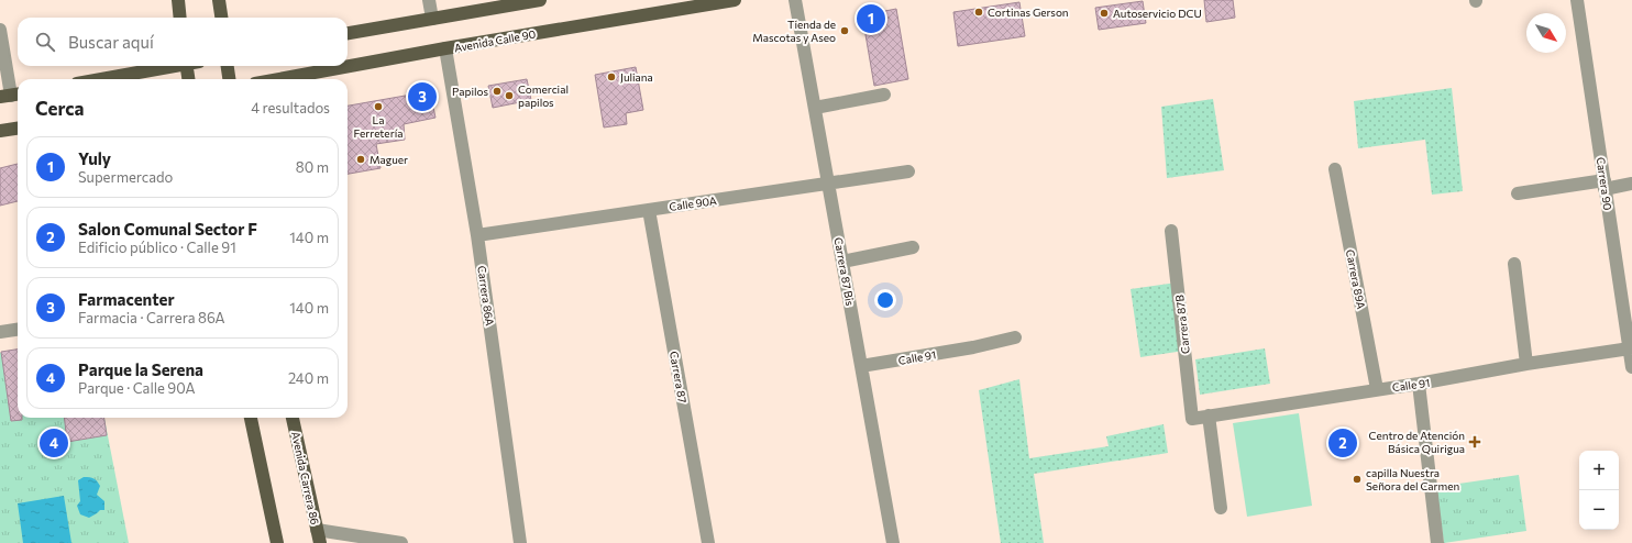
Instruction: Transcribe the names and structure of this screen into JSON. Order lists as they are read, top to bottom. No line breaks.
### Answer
{"streets":{"main road":["Avenida Calle 90","Avenida Carrera 86"],"street":["Carrera 90","Calle 90A","Carrera 87 Bis","Carrera 89A","Carrera 86A","Carrera 87B","Calle 91","Carrera 87"]},"crossings":[["Avenida Calle 90","Carrera 86A"],["Carrera 90","Calle 91"],["Calle 90A","Carrera 87 Bis"],["Calle 90A","Carrera 86A"],["Calle 90A","Carrera 87"],["Carrera 87 Bis","Calle 91"],["Carrera 89A","Calle 91"],["Carrera 87B","Calle 91"]],"places":{"other":["Cortinas Gerson","Autoservicio DCU","Tienda de Mascotas y Aseo","Juliana","Papilos","Comercial papilos","La Ferretería","Maguer","capilla Nuestra Señora del Carmen"],"health":["Centro de Atención Básica Quirigua"]},"north":"bottom right","page":{"pins":["1","3","2","4"],"search":"Buscar aquí","heading":["Cerca","4 resultados"],"list":[{"mark":"1","name":"Yuly","note":"Supermercado","value":"80 m"},{"mark":"2","name":"Salon Comunal Sector F","note":"Edificio público · Calle 91","value":"140 m"},{"mark":"3","name":"Farmacenter","note":"Farmacia · Carrera 86A","value":"140 m"},{"mark":"4","name":"Parque la Serena","note":"Parque · Calle 90A","value":"240 m"}],"map_buttons":["+","−"]}}
